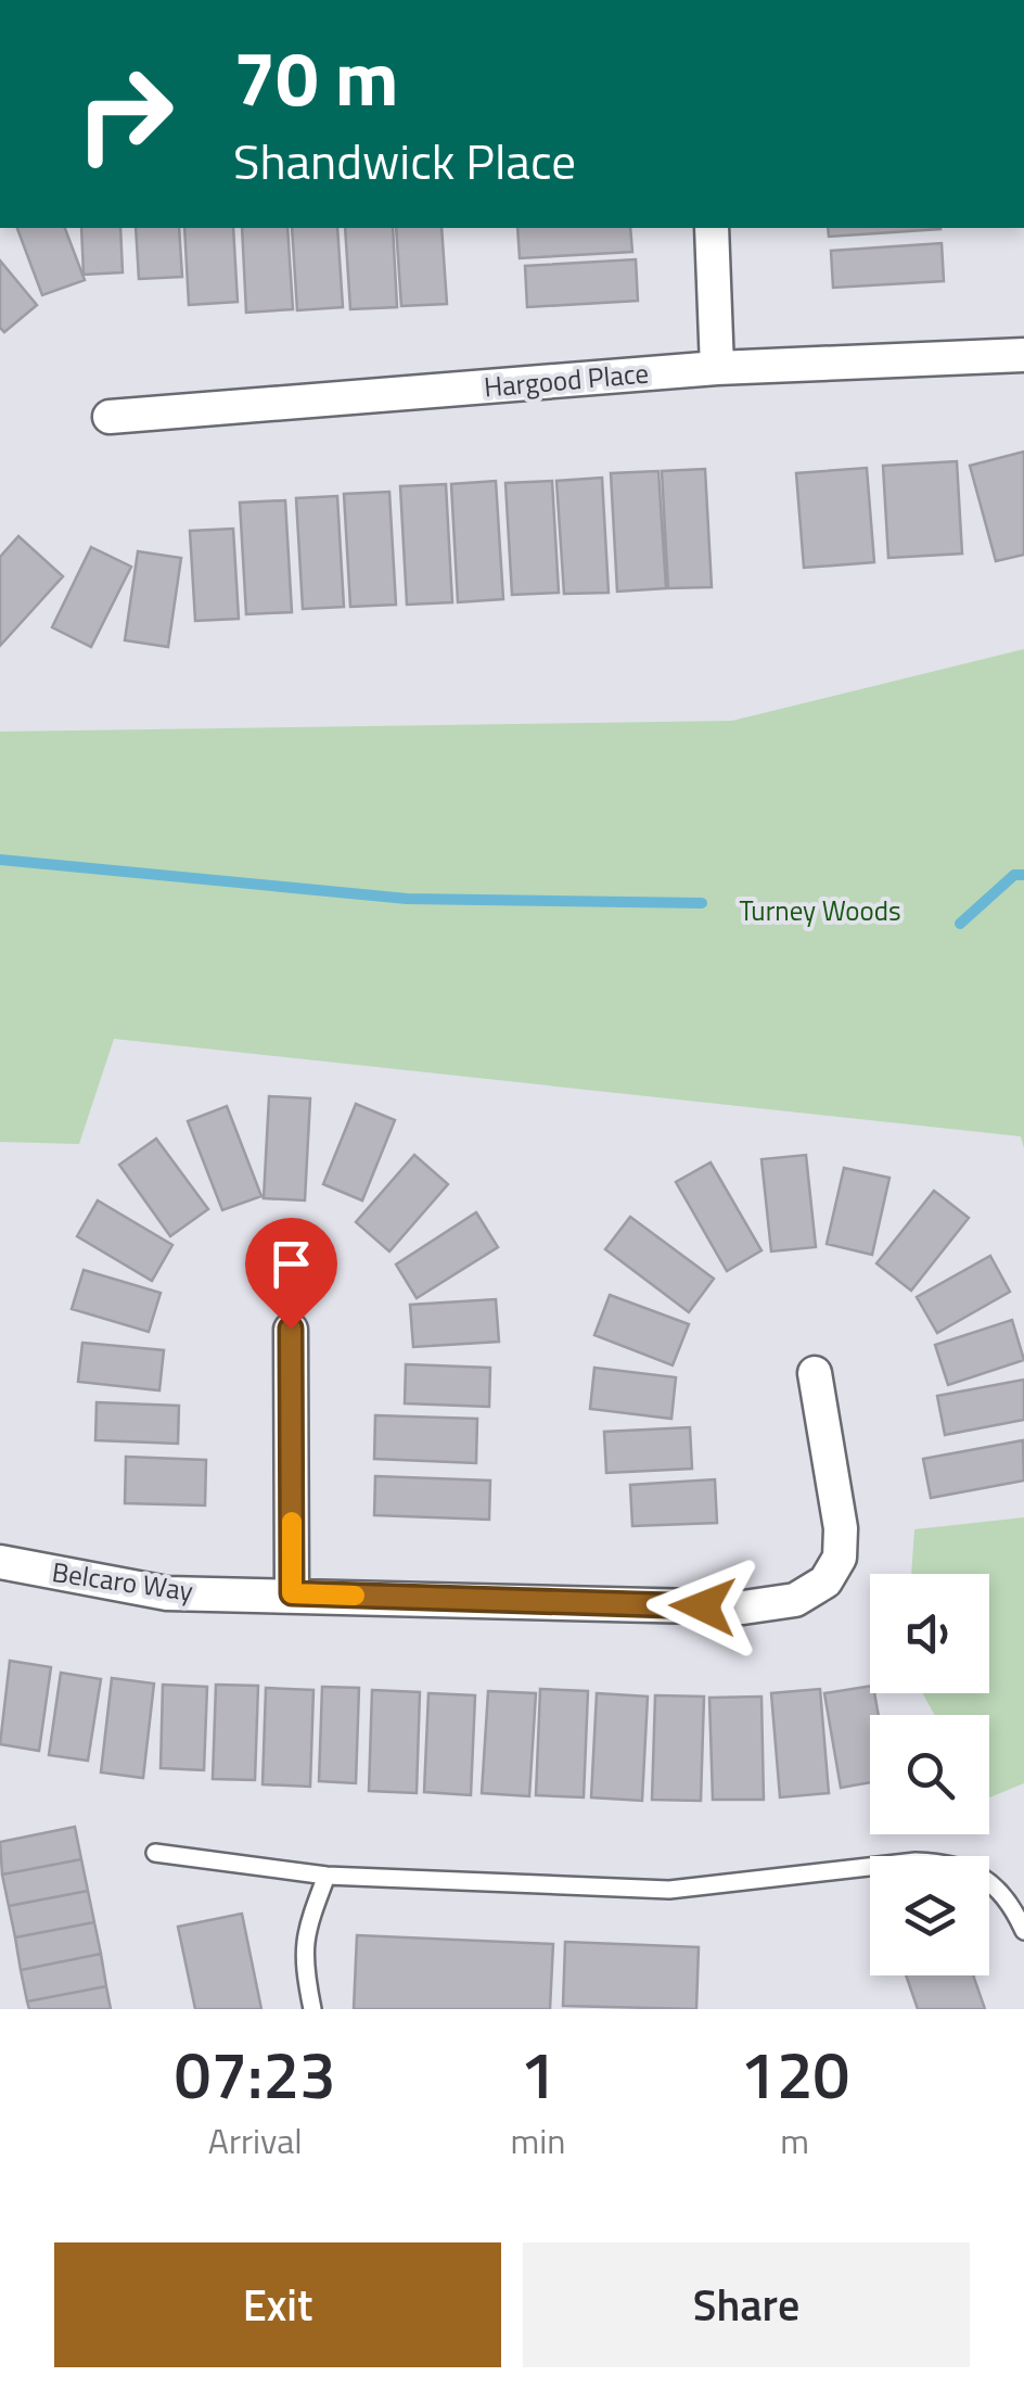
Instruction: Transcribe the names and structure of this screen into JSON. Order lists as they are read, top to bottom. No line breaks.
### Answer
{"streets":{"street":["Hargood Place","Belcaro Way"]},"parks":["Turney Woods"],"page":{"turn":["70 m","Shandwick Place"],"eta":["07:23","Arrival","1","min","120","m"],"buttons":["Exit","Share"]}}
